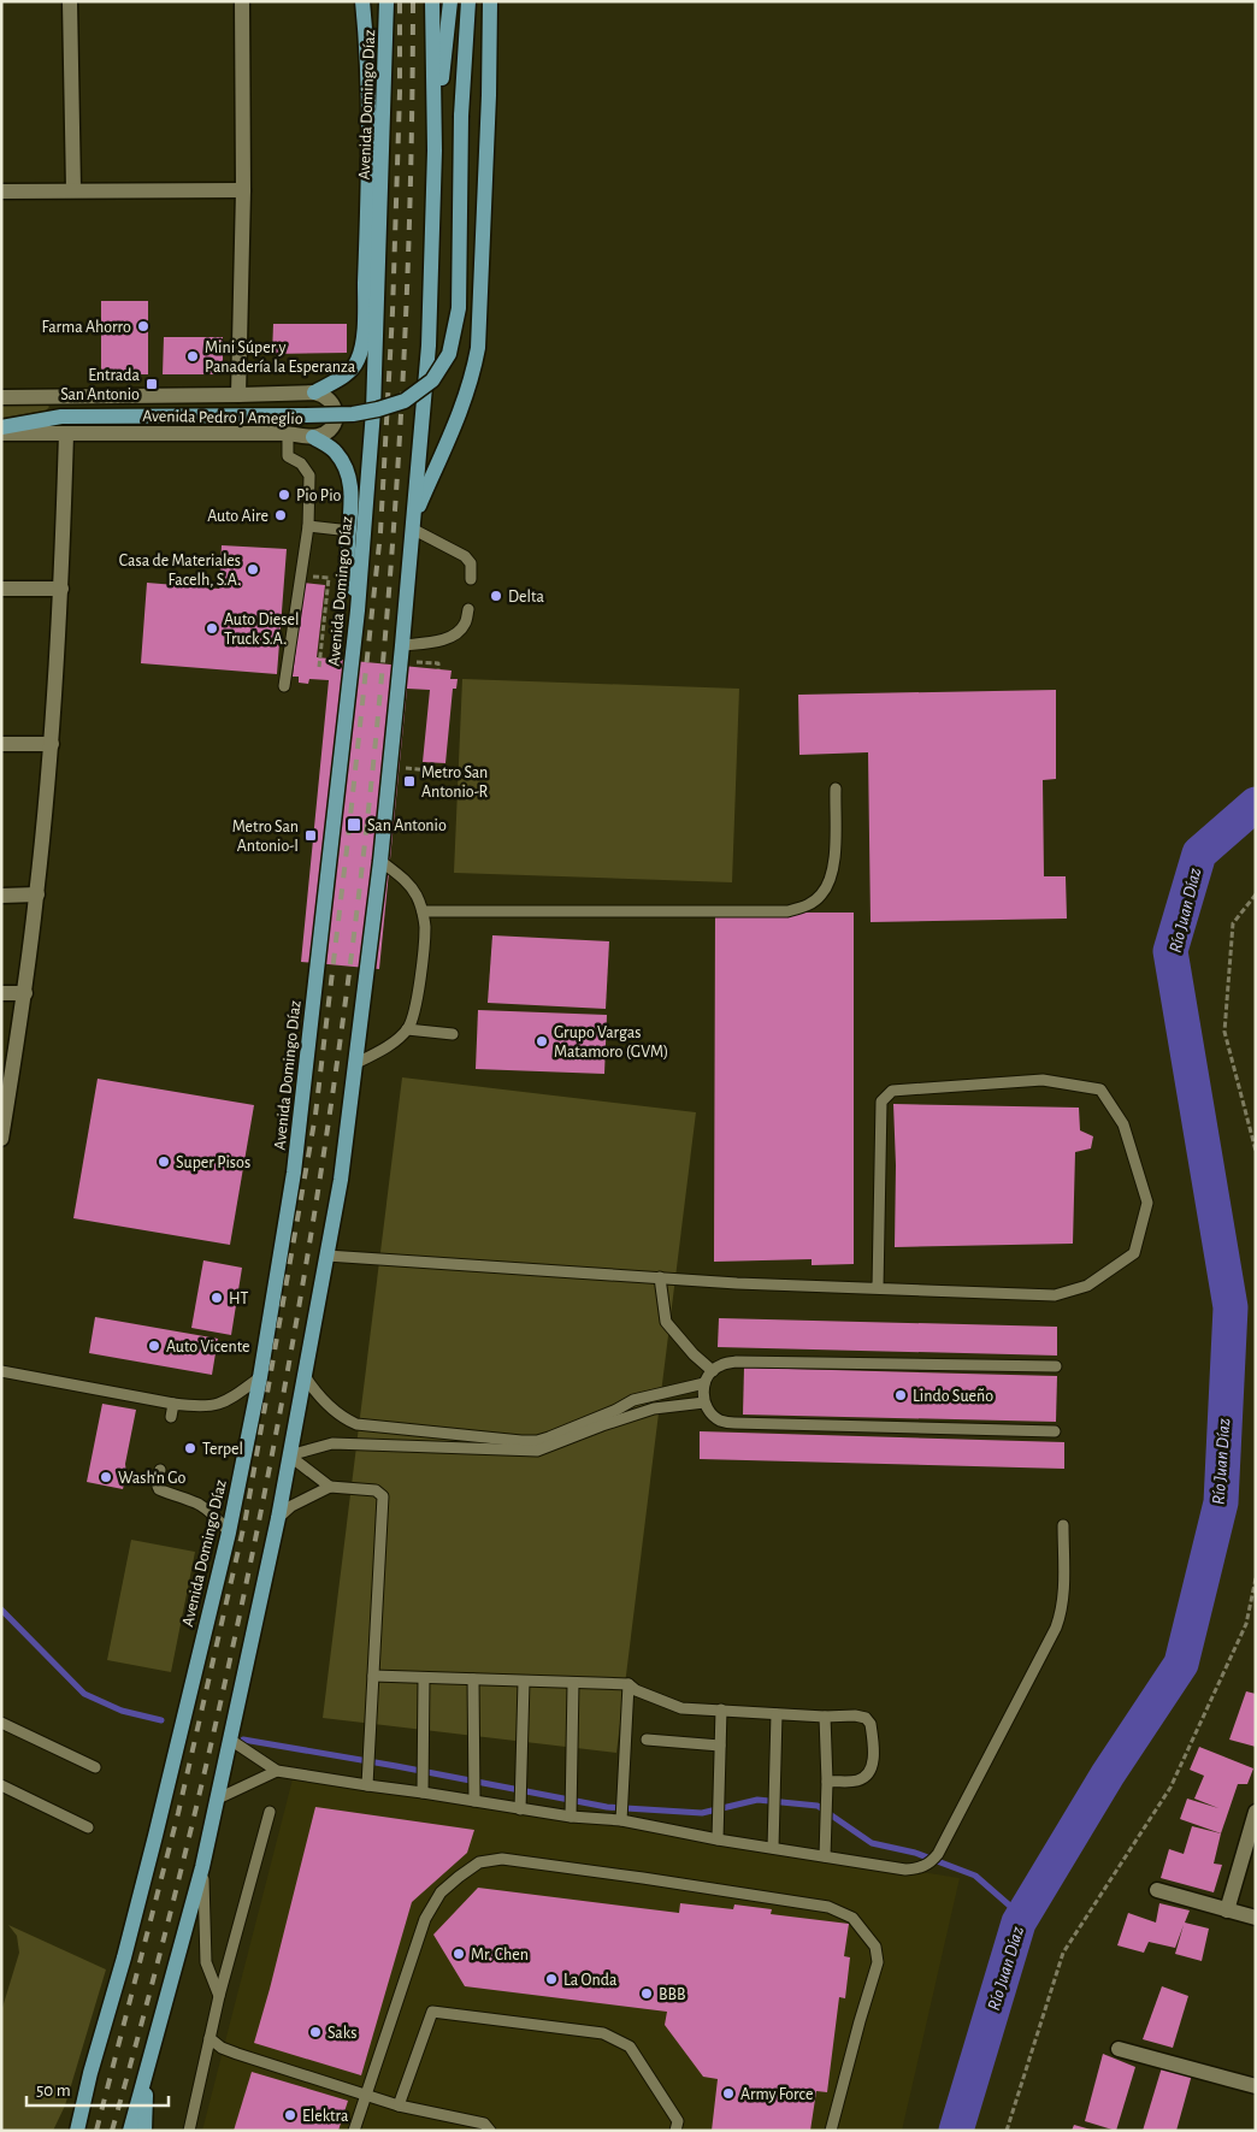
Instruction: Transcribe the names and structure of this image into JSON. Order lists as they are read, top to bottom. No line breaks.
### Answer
{"streets":{"main road":["Avenida Domingo Díaz"],"street":["Avenida Pedro J Ameglio"]},"water":["Río Juan Díaz"],"places":{"other":["Farma Ahorro","Mini Súper y Panadería la Esperanza","Pio Pio","Auto Aire","Casa de Materiales Facelh, S.A.","Delta","Auto Diesel Truck S.A.","Grupo Vargas Matamoro (GVM)","Super Pisos","HT","Auto Vicente","Lindo Sueño","Terpel","Wash'n Go","Mr. Chen","La Onda","BBB","Saks","Army Force","Elektra"],"transit":["Entrada San Antonio","Metro San Antonio-R","San Antonio","Metro San Antonio-I"]},"scale_bar":"50 m"}
